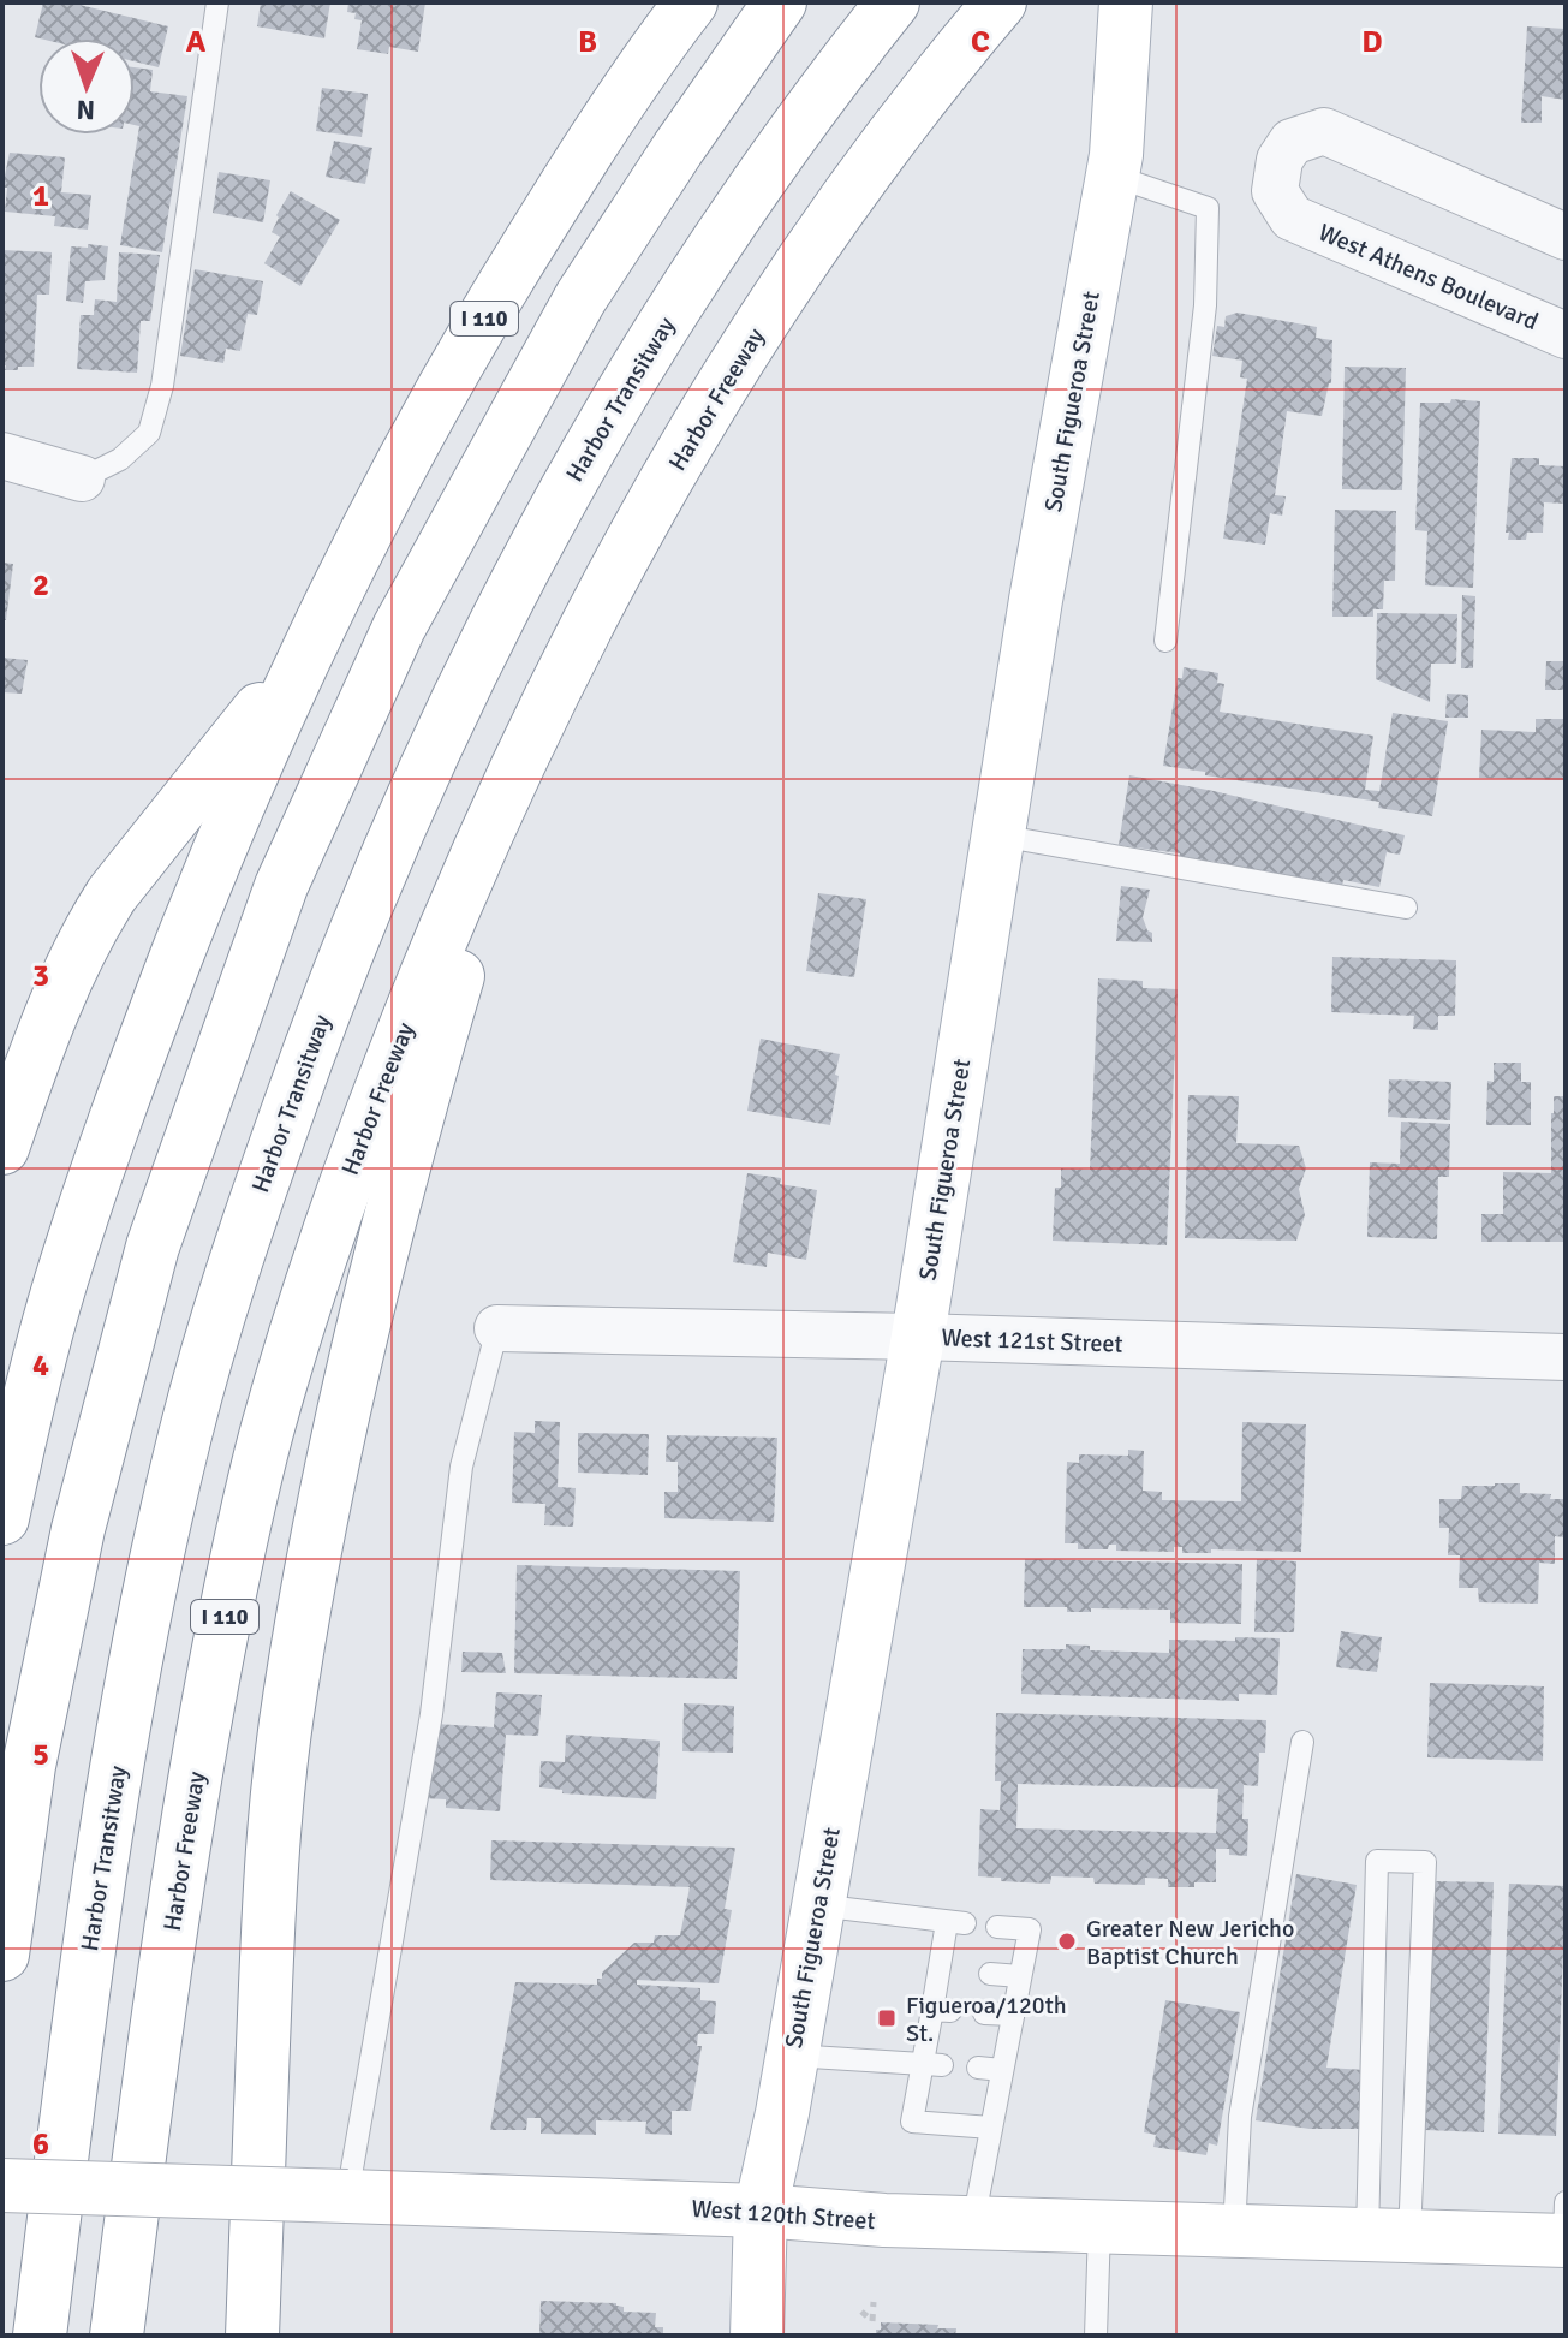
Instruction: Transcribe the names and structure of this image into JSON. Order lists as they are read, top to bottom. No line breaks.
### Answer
{"streets":{"main road":["I 110","Harbor Transitway","Harbor Freeway","South Figueroa Street","West 120th Street"],"street":["West Athens Boulevard","West 121st Street"]},"crossings":[["South Figueroa Street","West 121st Street"],["South Figueroa Street","West 120th Street"]],"places":{"other":["Greater New Jericho Baptist Church"],"transit":["Figueroa/120th St."]},"north":"bottom","grid":{"columns":["A","B","C","D"],"rows":["1","2","3","4","5","6"]}}
